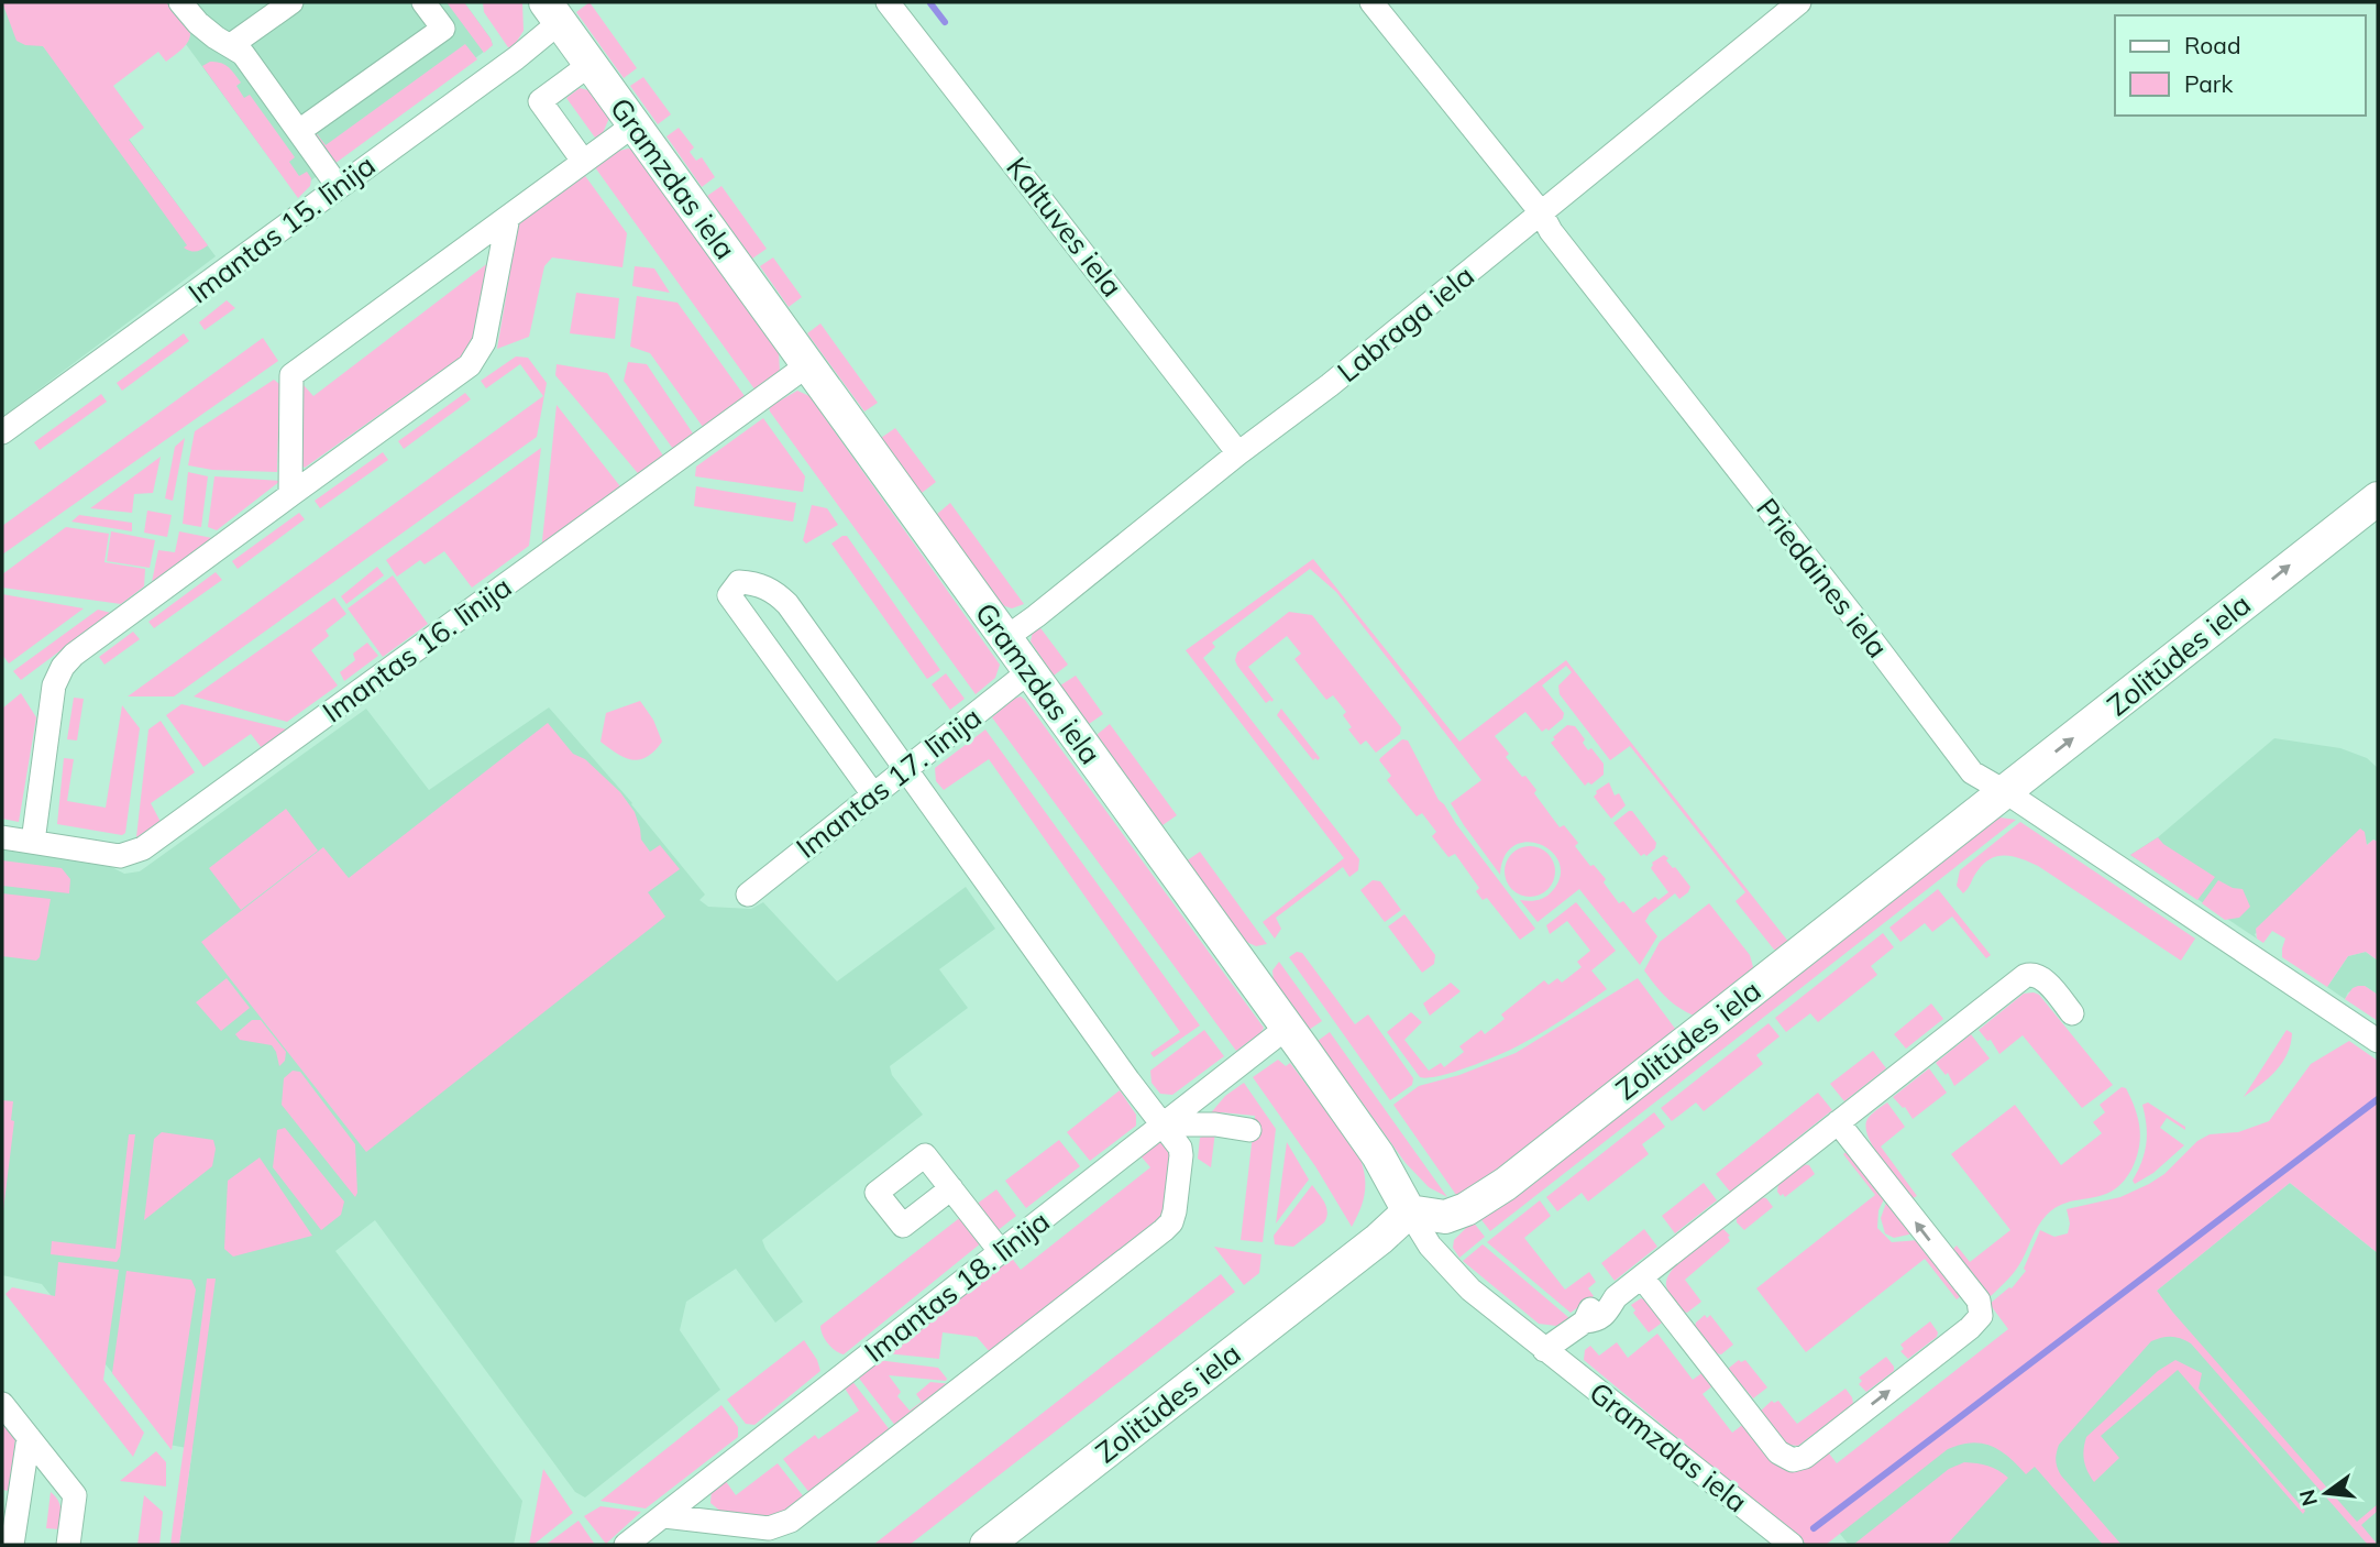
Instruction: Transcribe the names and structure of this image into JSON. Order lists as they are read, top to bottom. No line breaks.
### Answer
{"streets":{"street":["Gramzdas iela","Kaltuves iela","Imantas 15. līnija","Labraga iela","Priedaines iela","Imantas 16. līnija","Zolitūdes iela","Imantas 17. līnija","Imantas 18. līnija"]},"crossings":[["Gramzdas iela","Imantas 15. līnija"],["Gramzdas iela","Labraga iela"],["Gramzdas iela","Imantas 16. līnija"],["Gramzdas iela","Zolitūdes iela"],["Gramzdas iela","Imantas 17. līnija"],["Gramzdas iela","Imantas 18. līnija"],["Kaltuves iela","Labraga iela"],["Labraga iela","Priedaines iela"],["Priedaines iela","Zolitūdes iela"]],"legend":["Road","Park"],"north":"left"}
